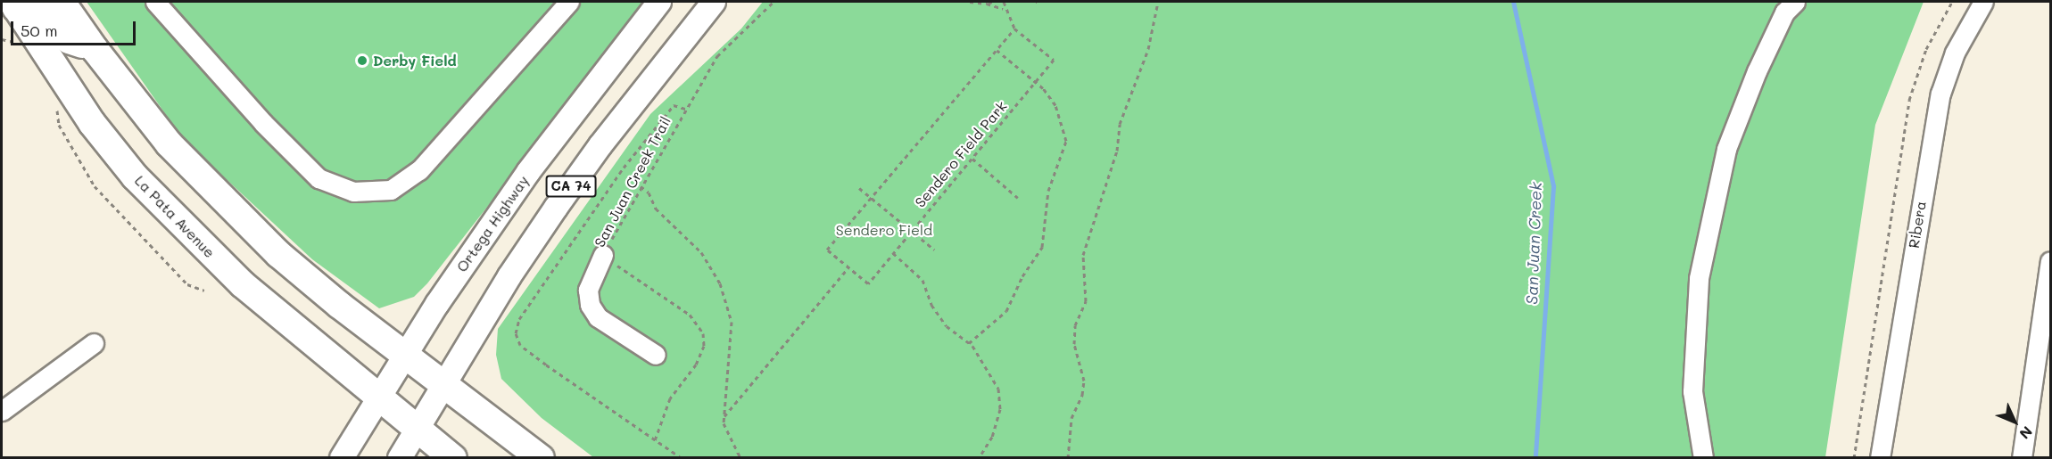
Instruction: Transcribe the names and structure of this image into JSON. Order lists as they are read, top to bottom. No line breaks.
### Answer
{"streets":{"highway":["La Pata Avenue"],"main road":["CA 74","Ortega Highway"],"street":["Ribera"],"path":["Sendero Field Park","San Juan Creek Trail"]},"crossings":[["CA 74","La Pata Avenue"],["La Pata Avenue","Ortega Highway"]],"water":["San Juan Creek"],"parks":["Sendero Field"],"places":["Derby Field"],"scale_bar":"50 m","north":"bottom right"}
